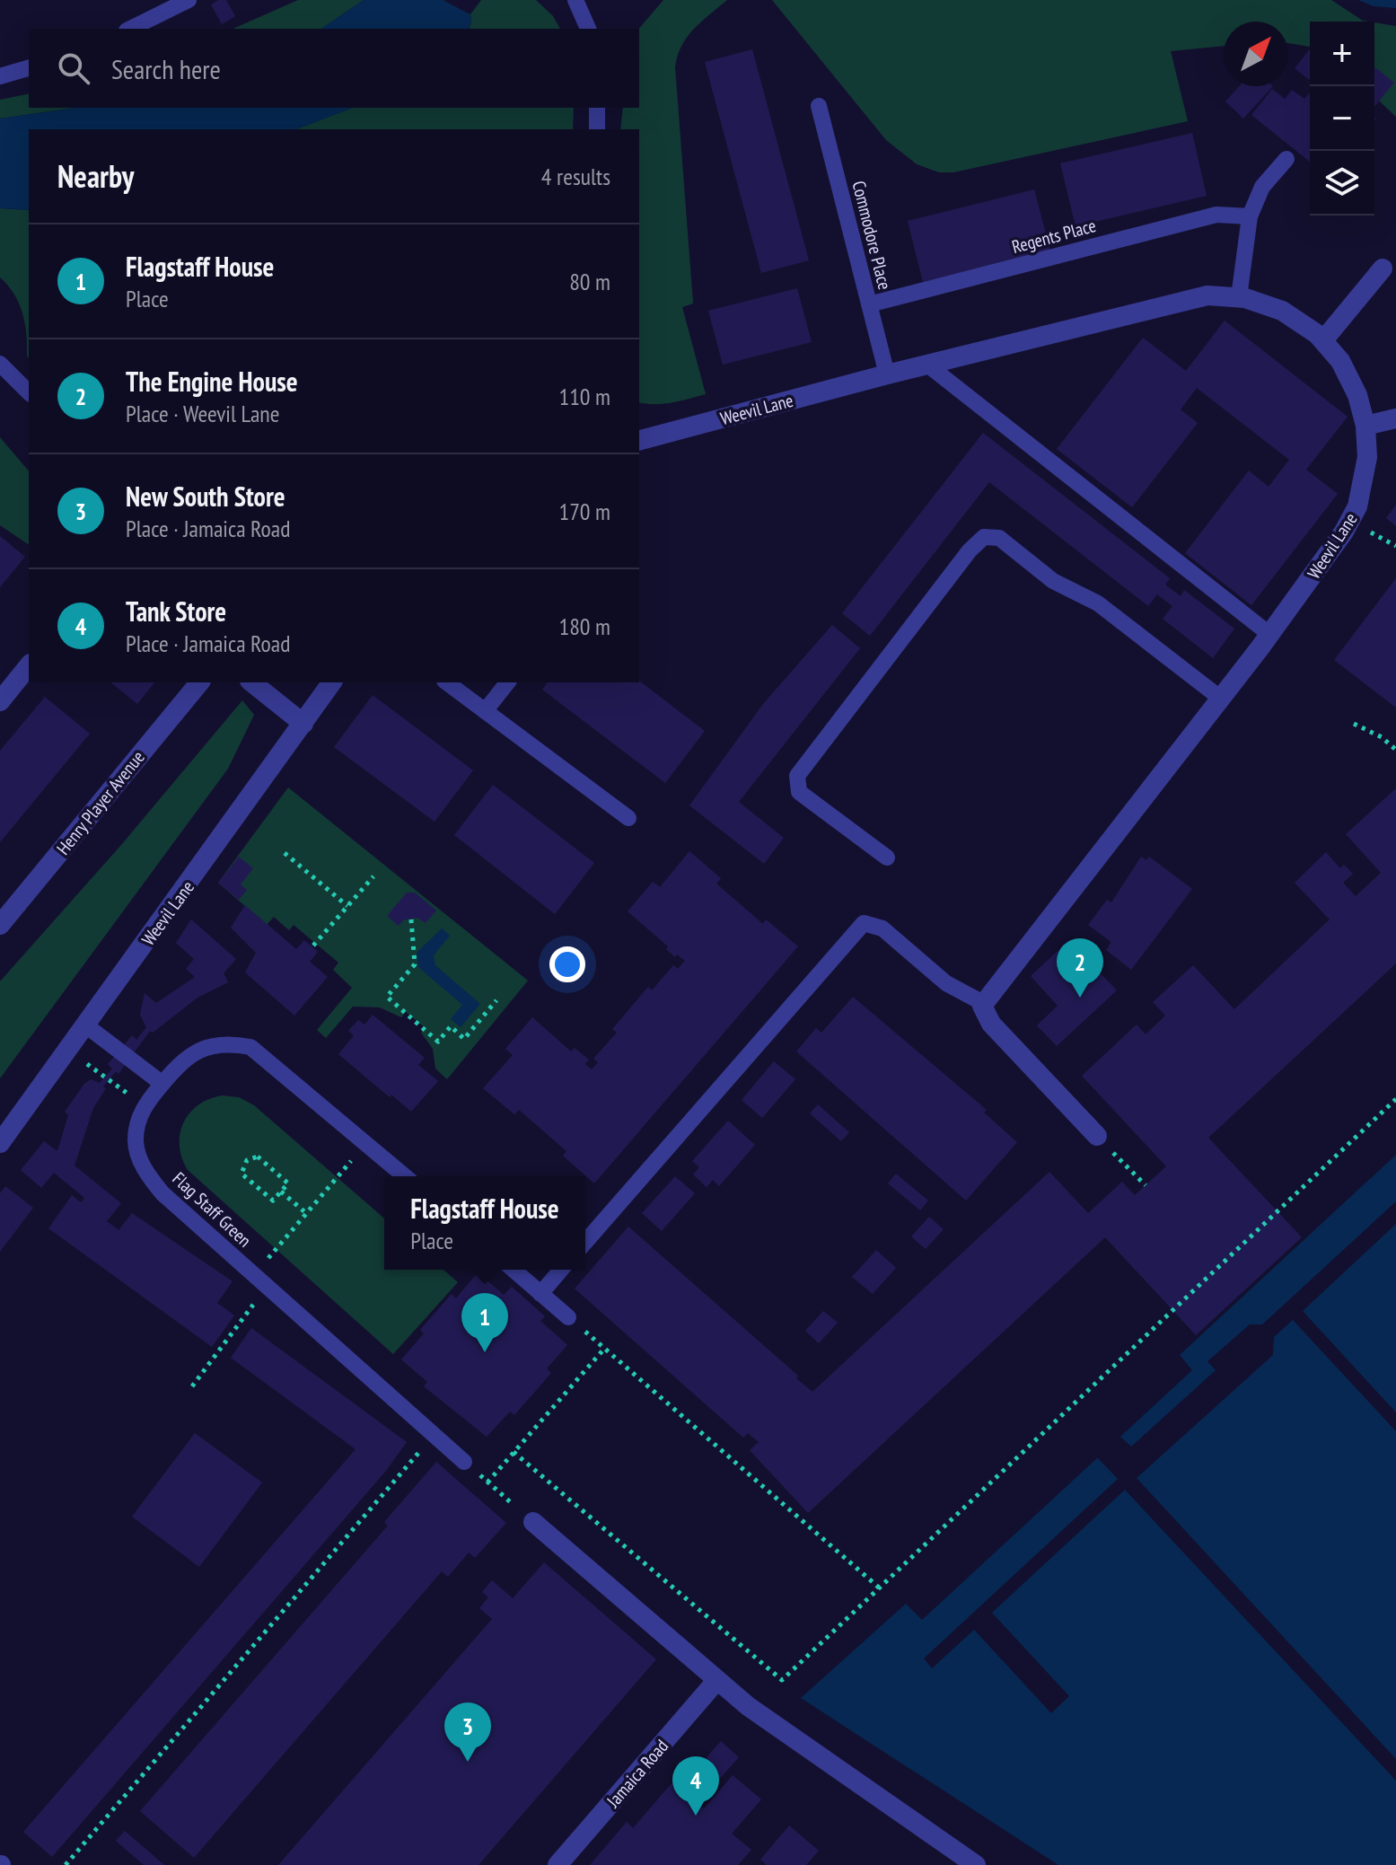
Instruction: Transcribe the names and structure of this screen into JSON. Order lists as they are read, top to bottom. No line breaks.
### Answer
{"streets":{"street":["Weevil Lane","Henry Player Avenue","Jamaica Road"],"lane":["Commodore Place","Regents Place","Flag Staff Green"]},"crossings":[["Commodore Place","Regents Place"],["Commodore Place","Weevil Lane"]],"north":"top right","page":{"map_buttons":["+","−"],"search":"Search here","heading":["Nearby","4 results"],"list":[{"mark":"1","name":"Flagstaff House","note":"Place","value":"80 m"},{"mark":"2","name":"The Engine House","note":"Place · Weevil Lane","value":"110 m"},{"mark":"3","name":"New South Store","note":"Place · Jamaica Road","value":"170 m"},{"mark":"4","name":"Tank Store","note":"Place · Jamaica Road","value":"180 m"}],"pins":["2","1","3","4"],"popup":["Flagstaff House","Place"]}}
